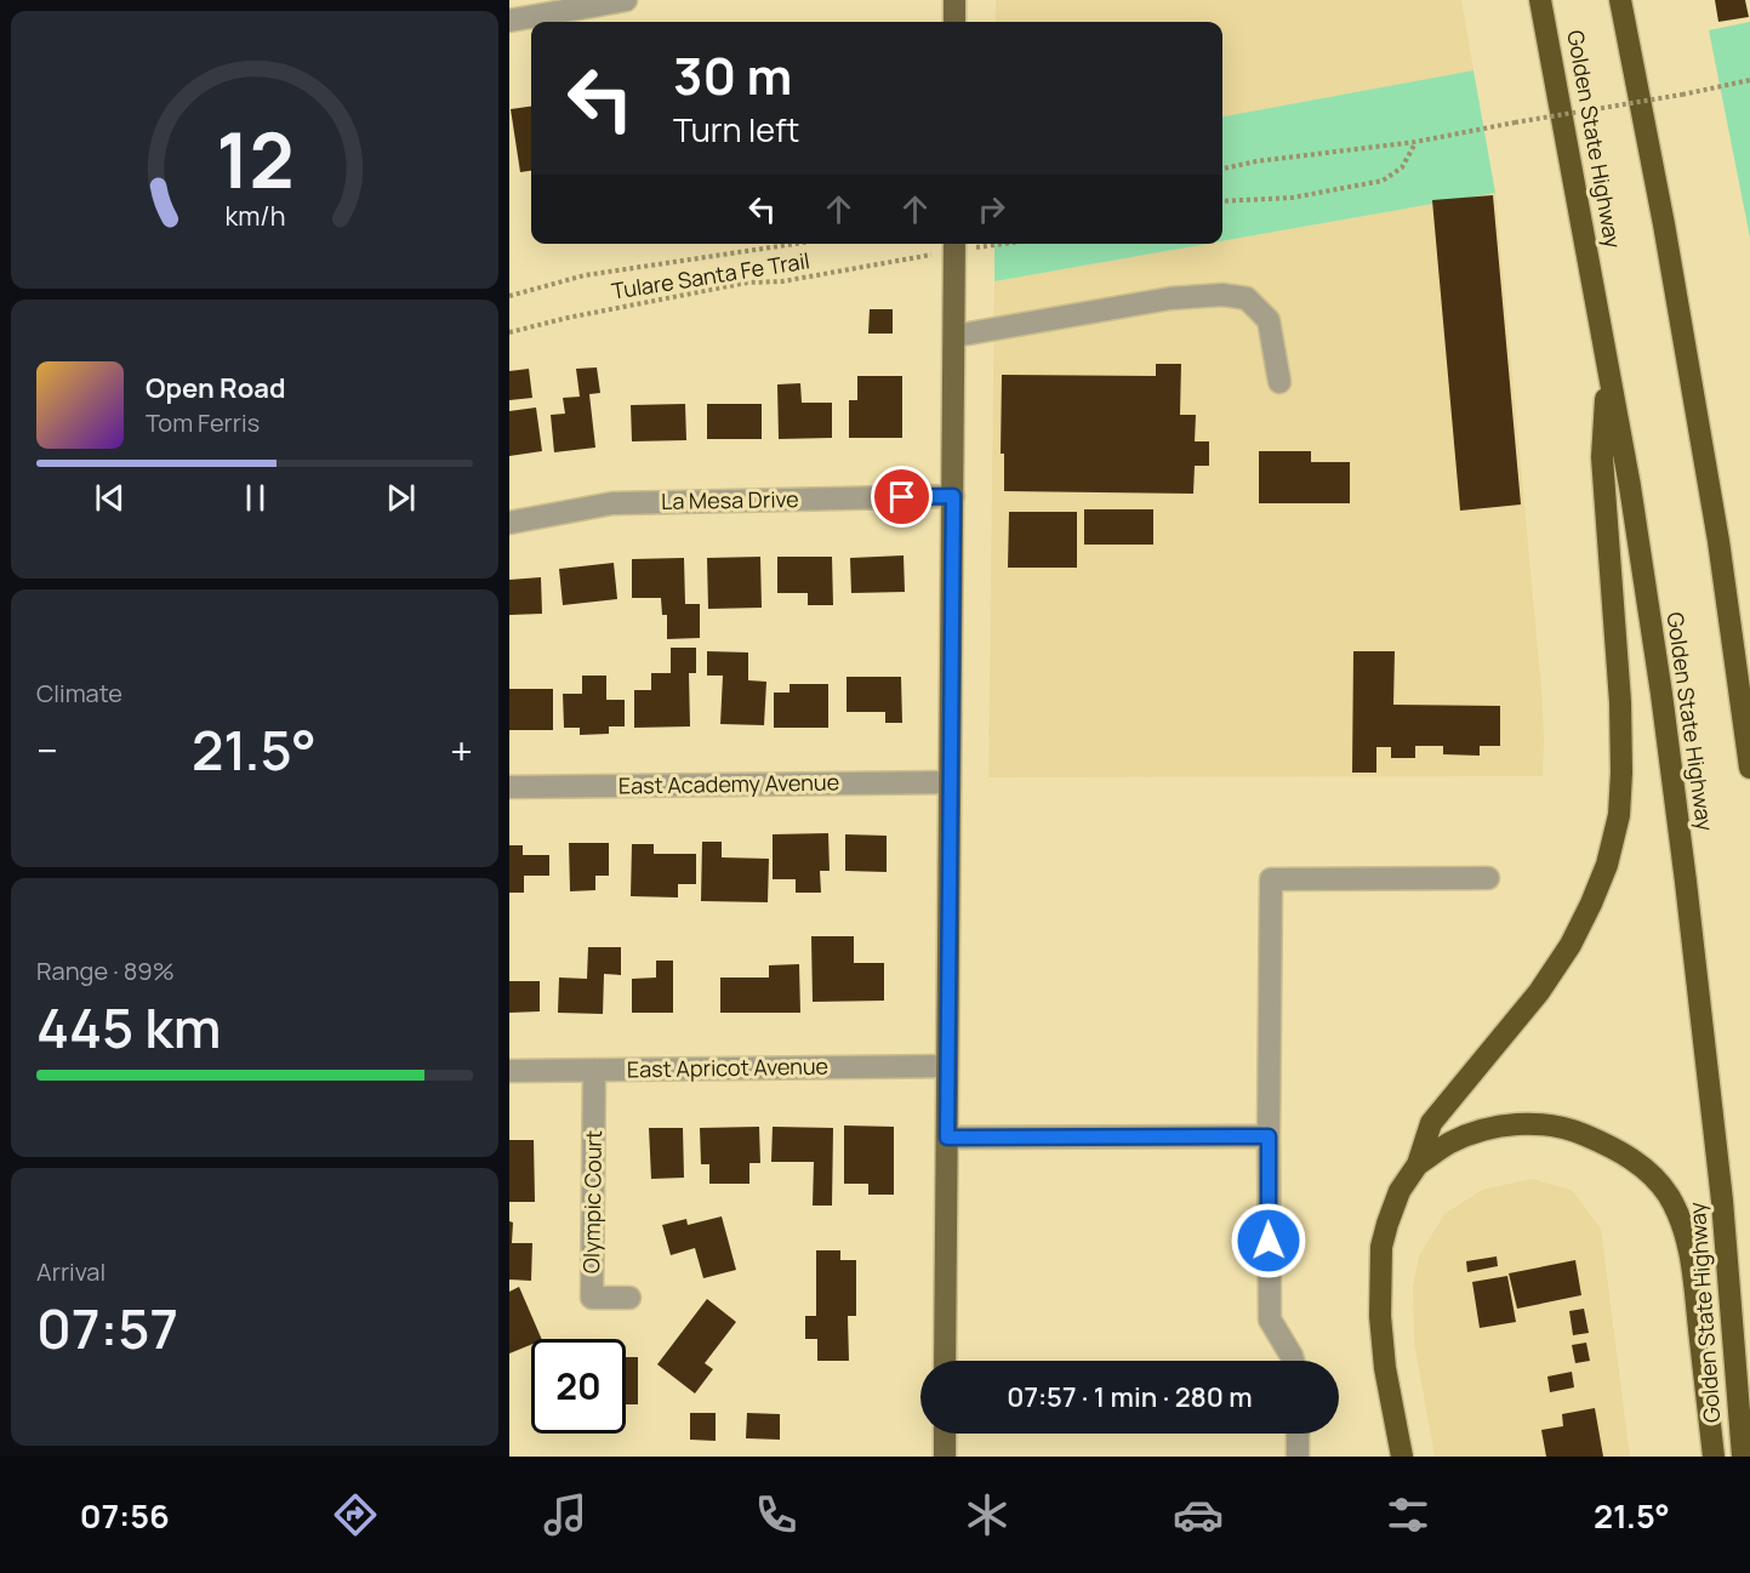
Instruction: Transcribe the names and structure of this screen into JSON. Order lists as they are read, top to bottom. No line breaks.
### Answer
{"streets":{"highway":["Golden State Highway"],"street":["La Mesa Drive","East Academy Avenue","East Apricot Avenue","Olympic Court"],"path":["Tulare Santa Fe Trail"]},"crossings":[["East Apricot Avenue","Olympic Court"]],"page":{"turn":["30 m","Turn left"],"song":["Open Road","Tom Ferris"],"tile":["Climate",["Range · 89%","445 km"],["Arrival","07:57"]],"heat":["−","21.5°","+"],"limit":"20","trip":"07:57 · 1 min · 280 m","tabs":["07:56","21.5°"],"gauge":["12","km/h"]}}
